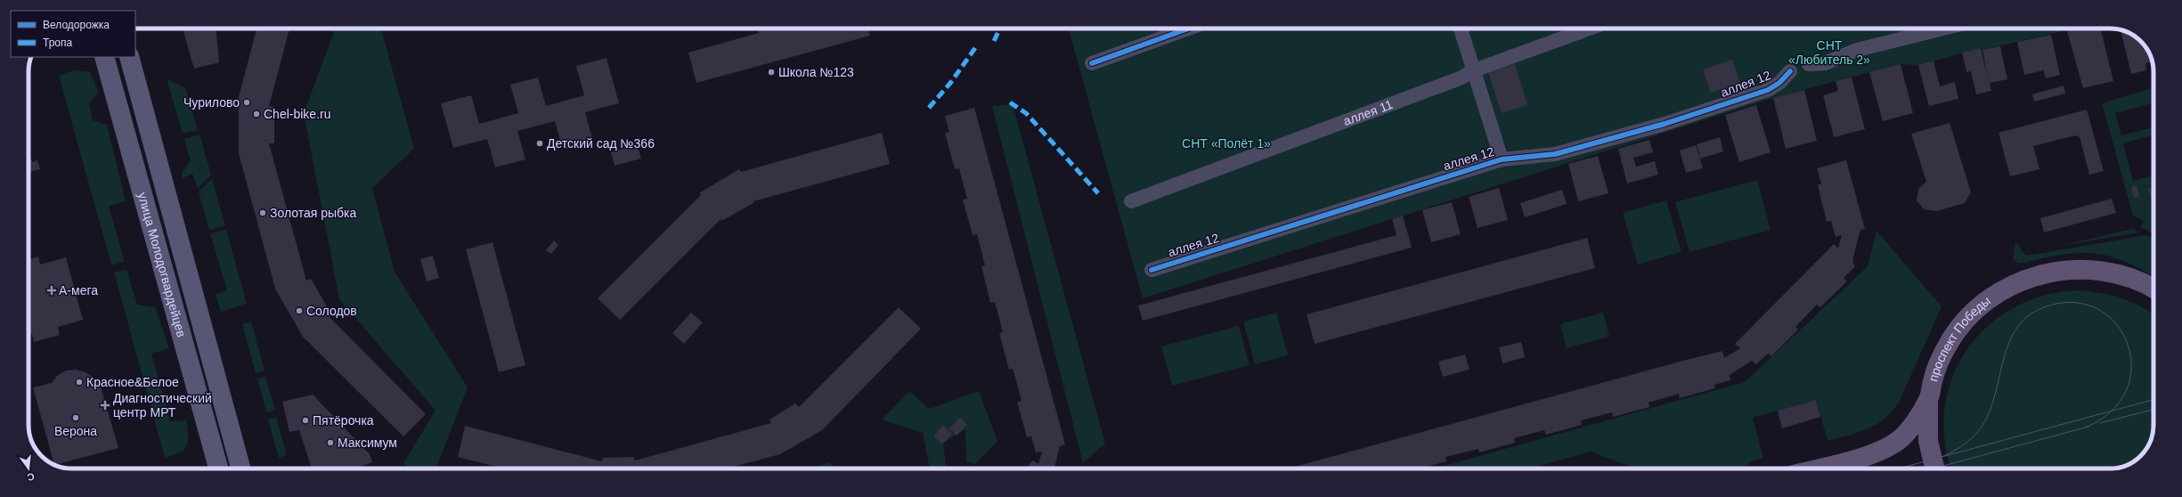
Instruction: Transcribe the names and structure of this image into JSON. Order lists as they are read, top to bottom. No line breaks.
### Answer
{"streets":{"main road":["улица Молодогвардейцев","проспект Победы"],"street":["аллея 12","аллея 11"]},"parks":["СНТ «Любитель 2»","СНТ «Полёт 1»"],"places":{"other":["Школа №123","Чурилово","Chel-bike.ru","Детский сад №366","Золотая рыбка","Солодов","Красное&Белое","Верона","Пятёрочка","Максимум"],"health":["А-мега","Диагностический центр МРТ"]},"legend":["Велодорожка","Тропа"],"north":"bottom"}
